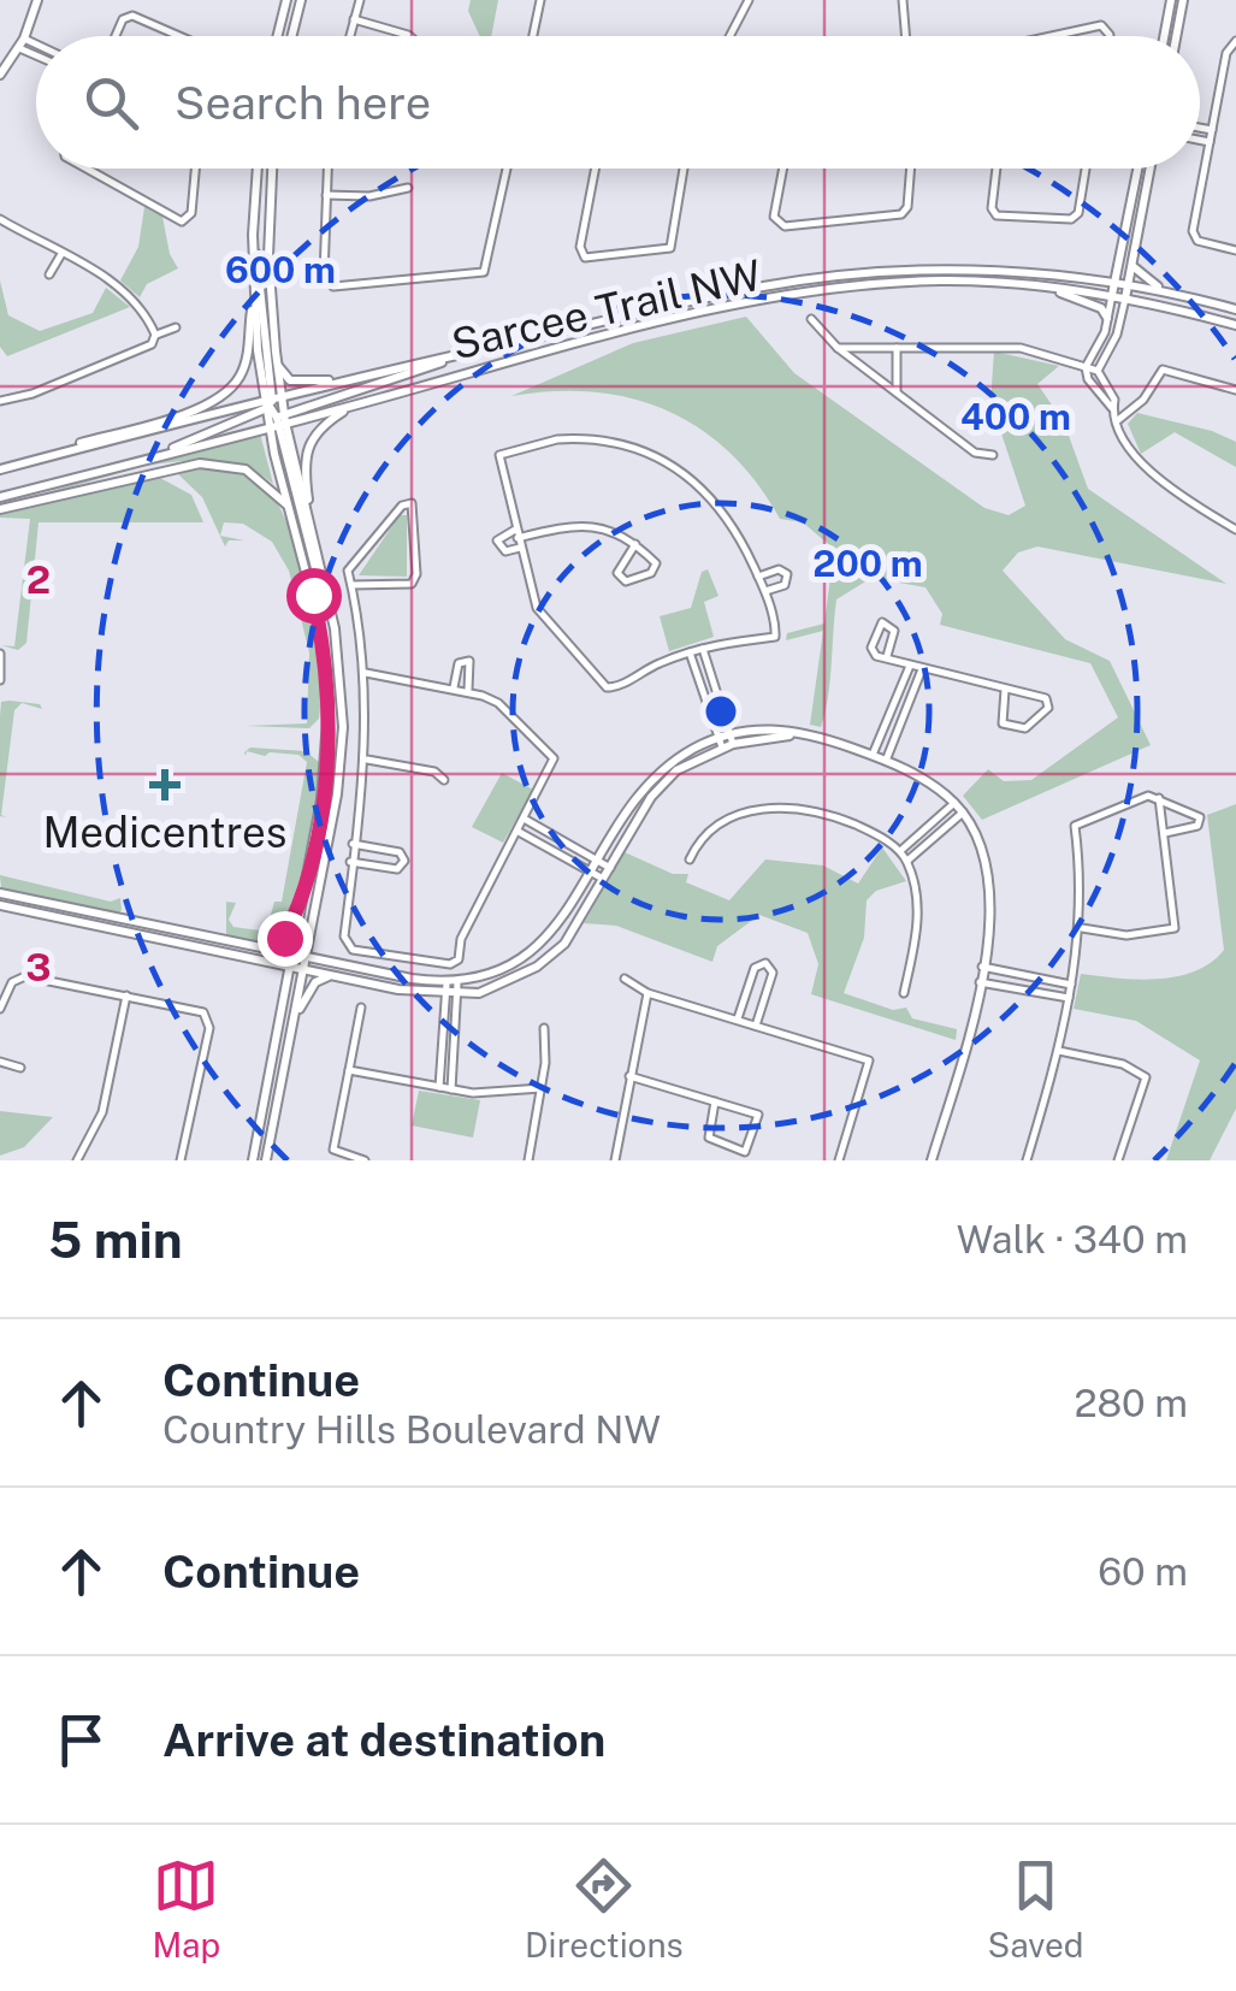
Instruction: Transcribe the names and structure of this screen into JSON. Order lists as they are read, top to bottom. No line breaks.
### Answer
{"streets":{"main road":["Sarcee Trail NW"]},"places":{"health":["Medicentres"]},"page":{"search":"Search here","heading":["5 min","Walk · 340 m"],"list":[["Continue","Country Hills Boulevard NW","280 m"],["Continue","60 m"],"Arrive at destination"],"nav":["Map","Directions","Saved"]},"grid":{"rows":["2","3"]},"rings":["600 m","400 m","200 m"]}
